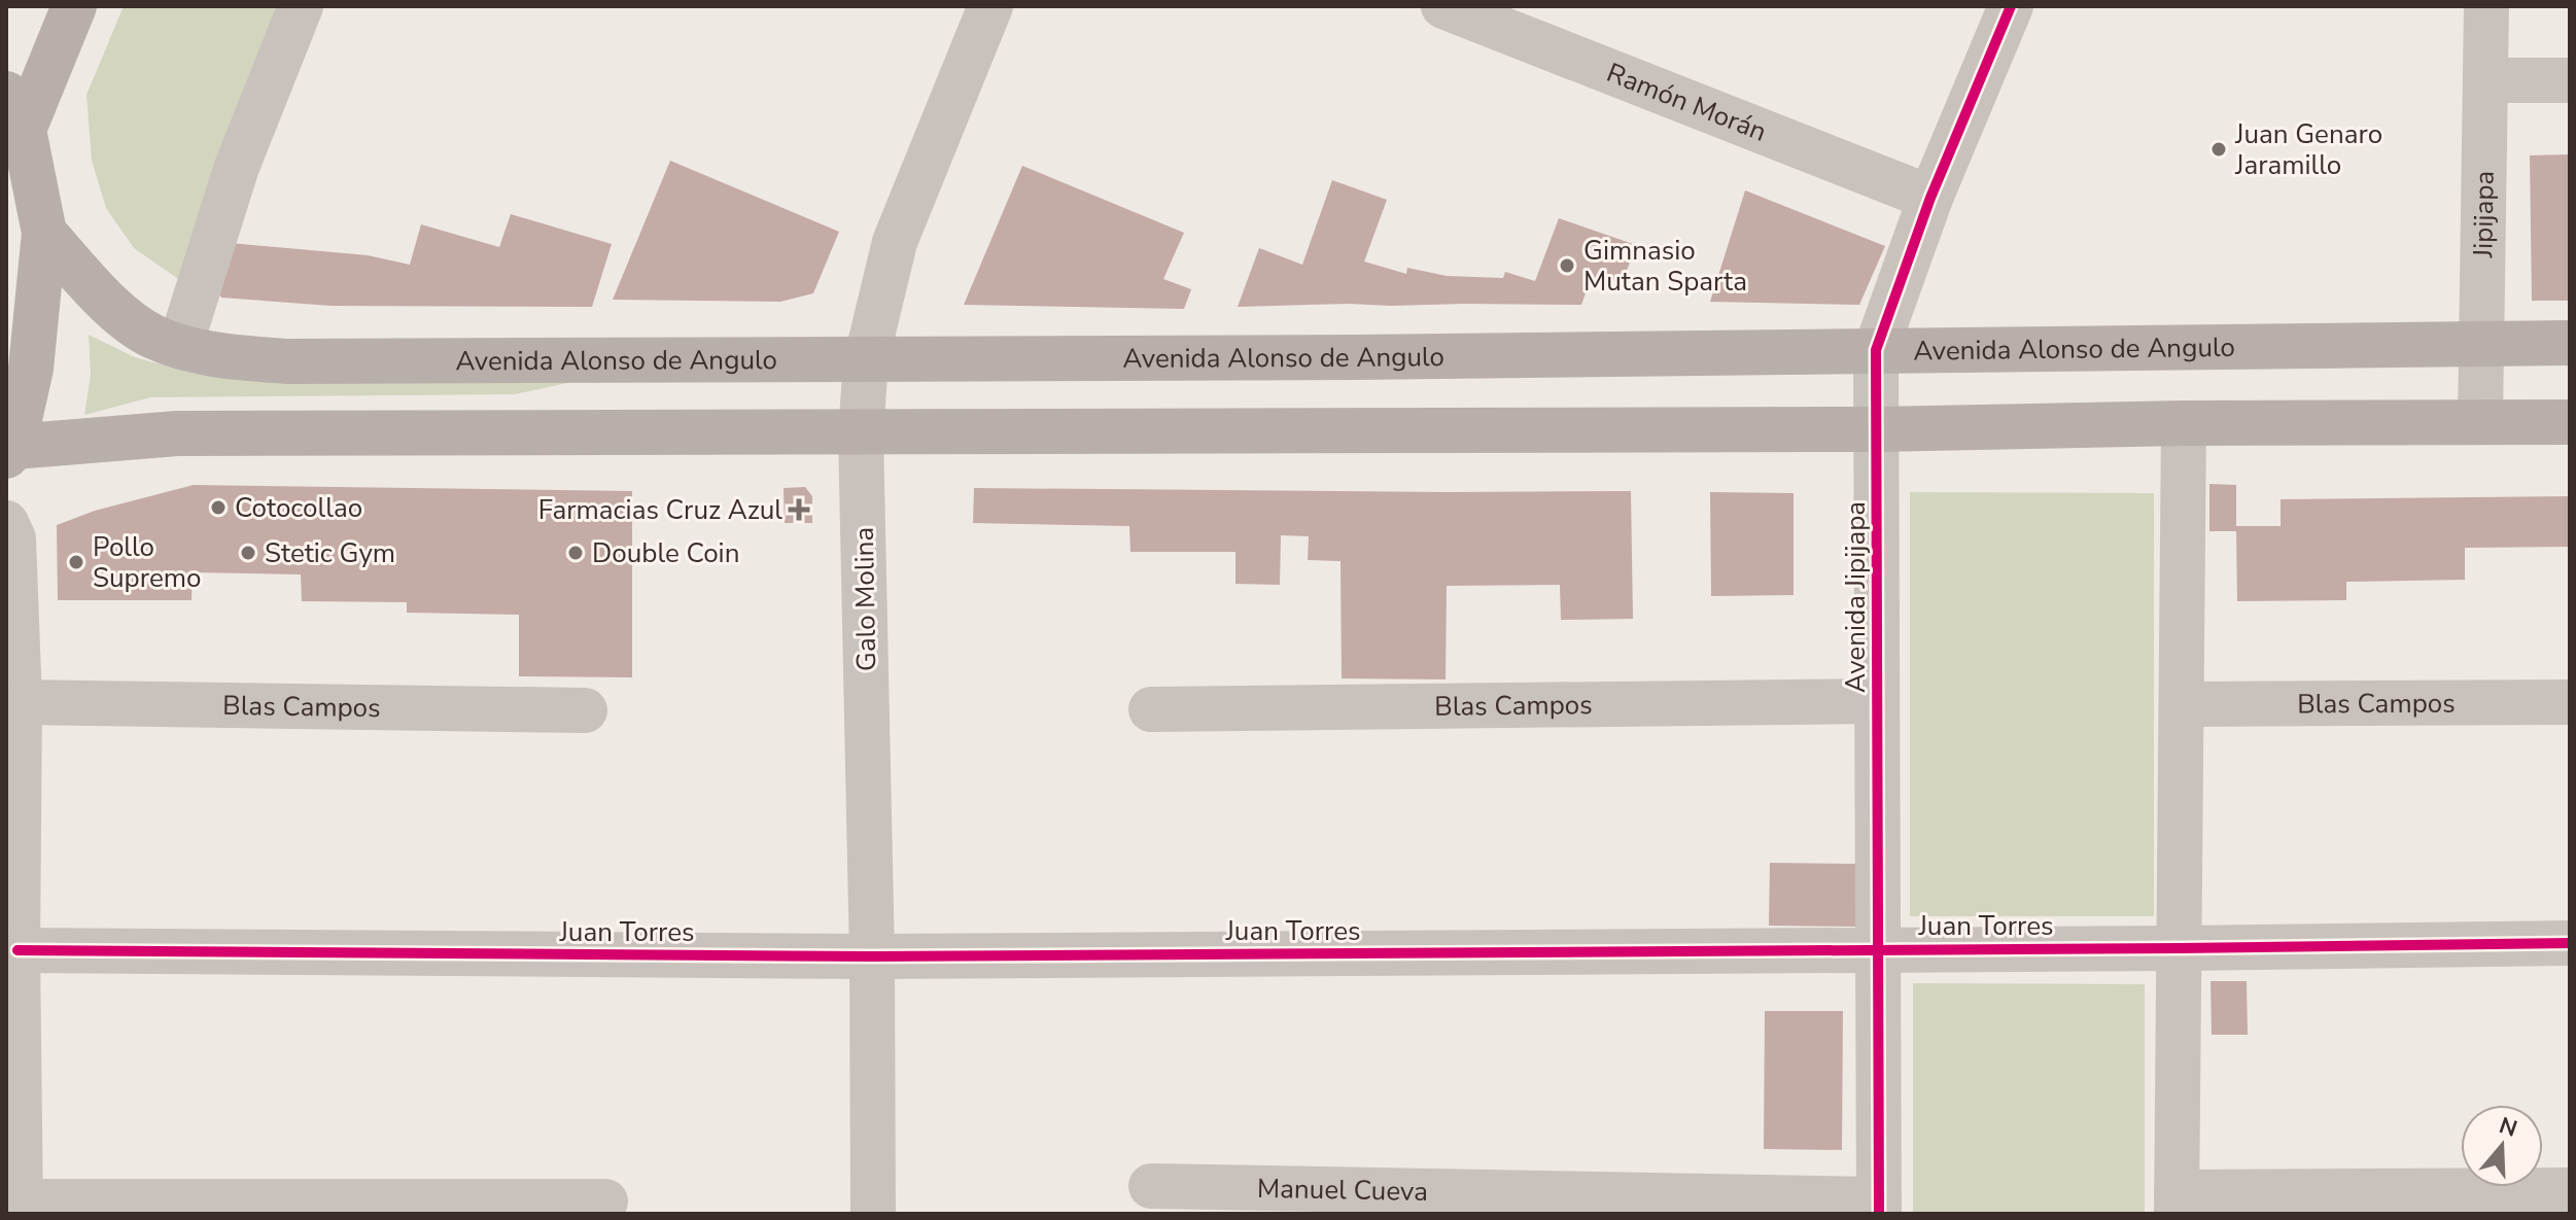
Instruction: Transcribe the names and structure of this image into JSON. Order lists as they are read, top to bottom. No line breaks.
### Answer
{"streets":{"main road":["Avenida Alonso de Angulo"],"street":["Ramón Morán","Jipijapa","Avenida Jipijapa","Galo Molina","Blas Campos","Juan Torres","Manuel Cueva"]},"crossings":[["Ramón Morán","Avenida Jipijapa"],["Jipijapa","Avenida Alonso de Angulo"],["Avenida Alonso de Angulo","Avenida Jipijapa"],["Avenida Alonso de Angulo","Galo Molina"],["Avenida Jipijapa","Blas Campos"],["Avenida Jipijapa","Juan Torres"],["Avenida Jipijapa","Manuel Cueva"],["Galo Molina","Juan Torres"]],"places":{"other":["Juan Genaro Jaramillo","Gimnasio Mutan Sparta","Cotocollao","Stetic Gym","Double Coin","Pollo Supremo"],"health":["Farmacias Cruz Azul"]},"north":"top"}
